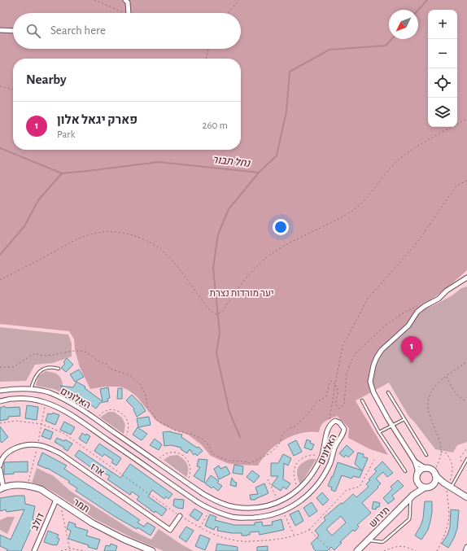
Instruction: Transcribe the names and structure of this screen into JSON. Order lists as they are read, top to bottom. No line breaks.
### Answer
{"streets":{"street":["האלונים","ארז","תמר","תירוש","דולב"]},"crossings":[["תמר","דולב"]],"water":["נחל תבור"],"parks":["יער מורדות נצרת"],"north":"bottom left","page":{"map_buttons":["+","−"],"search":"Search here","heading":"Nearby","list":[{"mark":"1","name":"פארק יגאל אלון","note":"Park","value":"260 m"}],"pins":"1"}}
